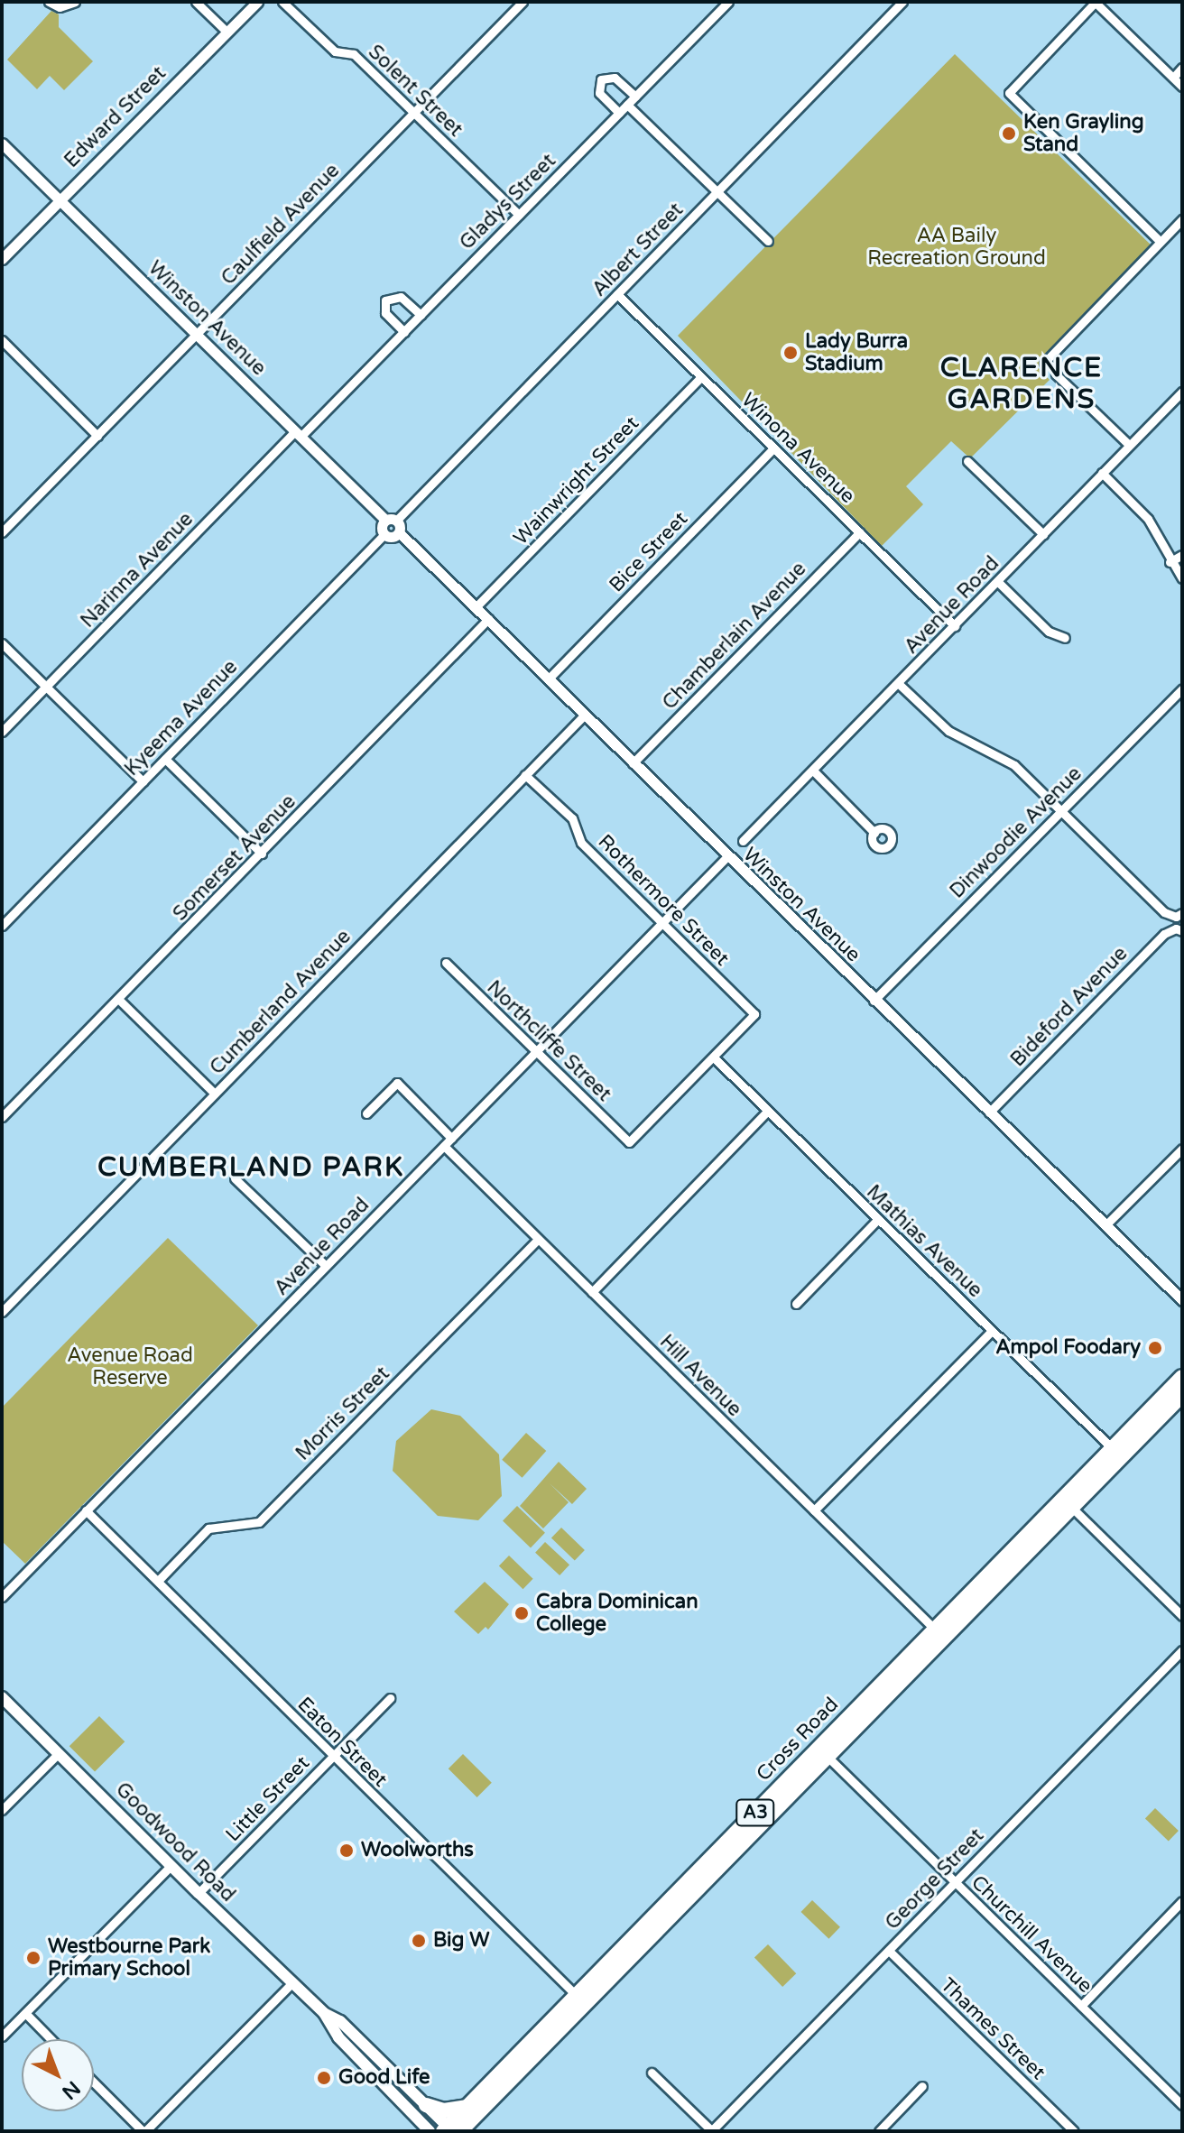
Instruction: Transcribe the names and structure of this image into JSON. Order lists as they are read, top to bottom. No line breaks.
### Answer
{"streets":{"highway":["Cross Road","A3"],"main road":["Goodwood Road"],"street":["Solent Street","Edward Street","Gladys Street","Caulfield Avenue","Albert Street","Winston Avenue","Winona Avenue","Wainwright Street","Bice Street","Narinna Avenue","Avenue Road","Chamberlain Avenue","Kyeema Avenue","Dinwoodie Avenue","Somerset Avenue","Rothermore Street","Cumberland Avenue","Bideford Avenue","Northcliffe Street","Mathias Avenue","Hill Avenue","Morris Street","Eaton Street","Little Street","George Street","Churchill Avenue","Thames Street"]},"crossings":[["Solent Street","Gladys Street"],["Solent Street","Caulfield Avenue"],["Edward Street","Winston Avenue"],["Gladys Street","Winston Avenue"],["Gladys Street","Narinna Avenue"],["Caulfield Avenue","Winston Avenue"],["Albert Street","Winston Avenue"],["Albert Street","Winona Avenue"],["Winston Avenue","Wainwright Street"],["Winston Avenue","Bice Street"],["Winston Avenue","Narinna Avenue"],["Winston Avenue","Avenue Road"],["Winston Avenue","Chamberlain Avenue"],["Winston Avenue","Dinwoodie Avenue"],["Winston Avenue","Somerset Avenue"],["Winston Avenue","Cumberland Avenue"],["Winston Avenue","Bideford Avenue"],["Winona Avenue","Wainwright Street"],["Winona Avenue","Bice Street"],["Winona Avenue","Avenue Road"],["Winona Avenue","Chamberlain Avenue"],["Avenue Road","Rothermore Street"],["Avenue Road","Northcliffe Street"],["Avenue Road","Hill Avenue"],["Avenue Road","Eaton Street"],["Rothermore Street","Cumberland Avenue"],["Rothermore Street","Northcliffe Street"],["Rothermore Street","Mathias Avenue"],["Northcliffe Street","Mathias Avenue"],["Mathias Avenue","Cross Road"],["Hill Avenue","Morris Street"],["Hill Avenue","Cross Road"],["Morris Street","Eaton Street"],["Cross Road","Eaton Street"],["Cross Road","Goodwood Road"],["Cross Road","Churchill Avenue"],["Eaton Street","Little Street"],["Little Street","Goodwood Road"],["George Street","Churchill Avenue"],["George Street","Thames Street"]],"districts":["CLARENCE GARDENS","CUMBERLAND PARK"],"parks":["AA Baily Recreation Ground","Avenue Road Reserve"],"places":["Ken Grayling Stand","Lady Burra Stadium","Ampol Foodary","Cabra Dominican College","Woolworths","Big W","Westbourne Park Primary School","Good Life"],"north":"bottom right"}
